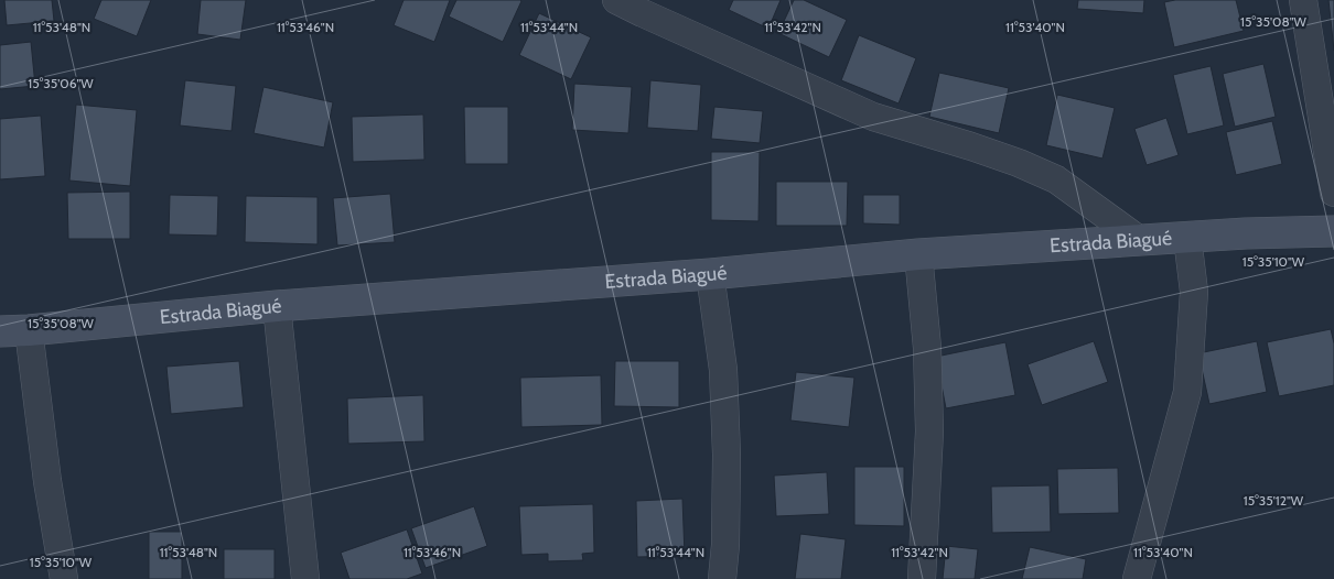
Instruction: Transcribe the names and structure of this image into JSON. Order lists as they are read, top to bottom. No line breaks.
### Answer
{"streets":{"main road":["Estrada Biagué"]},"coordinates":["15°35'08\"W","11°53'48\"N","11°53'46\"N","11°53'44\"N","11°53'42\"N","11°53'40\"N","15°35'06\"W","15°35'10\"W","15°35'12\"W"]}
